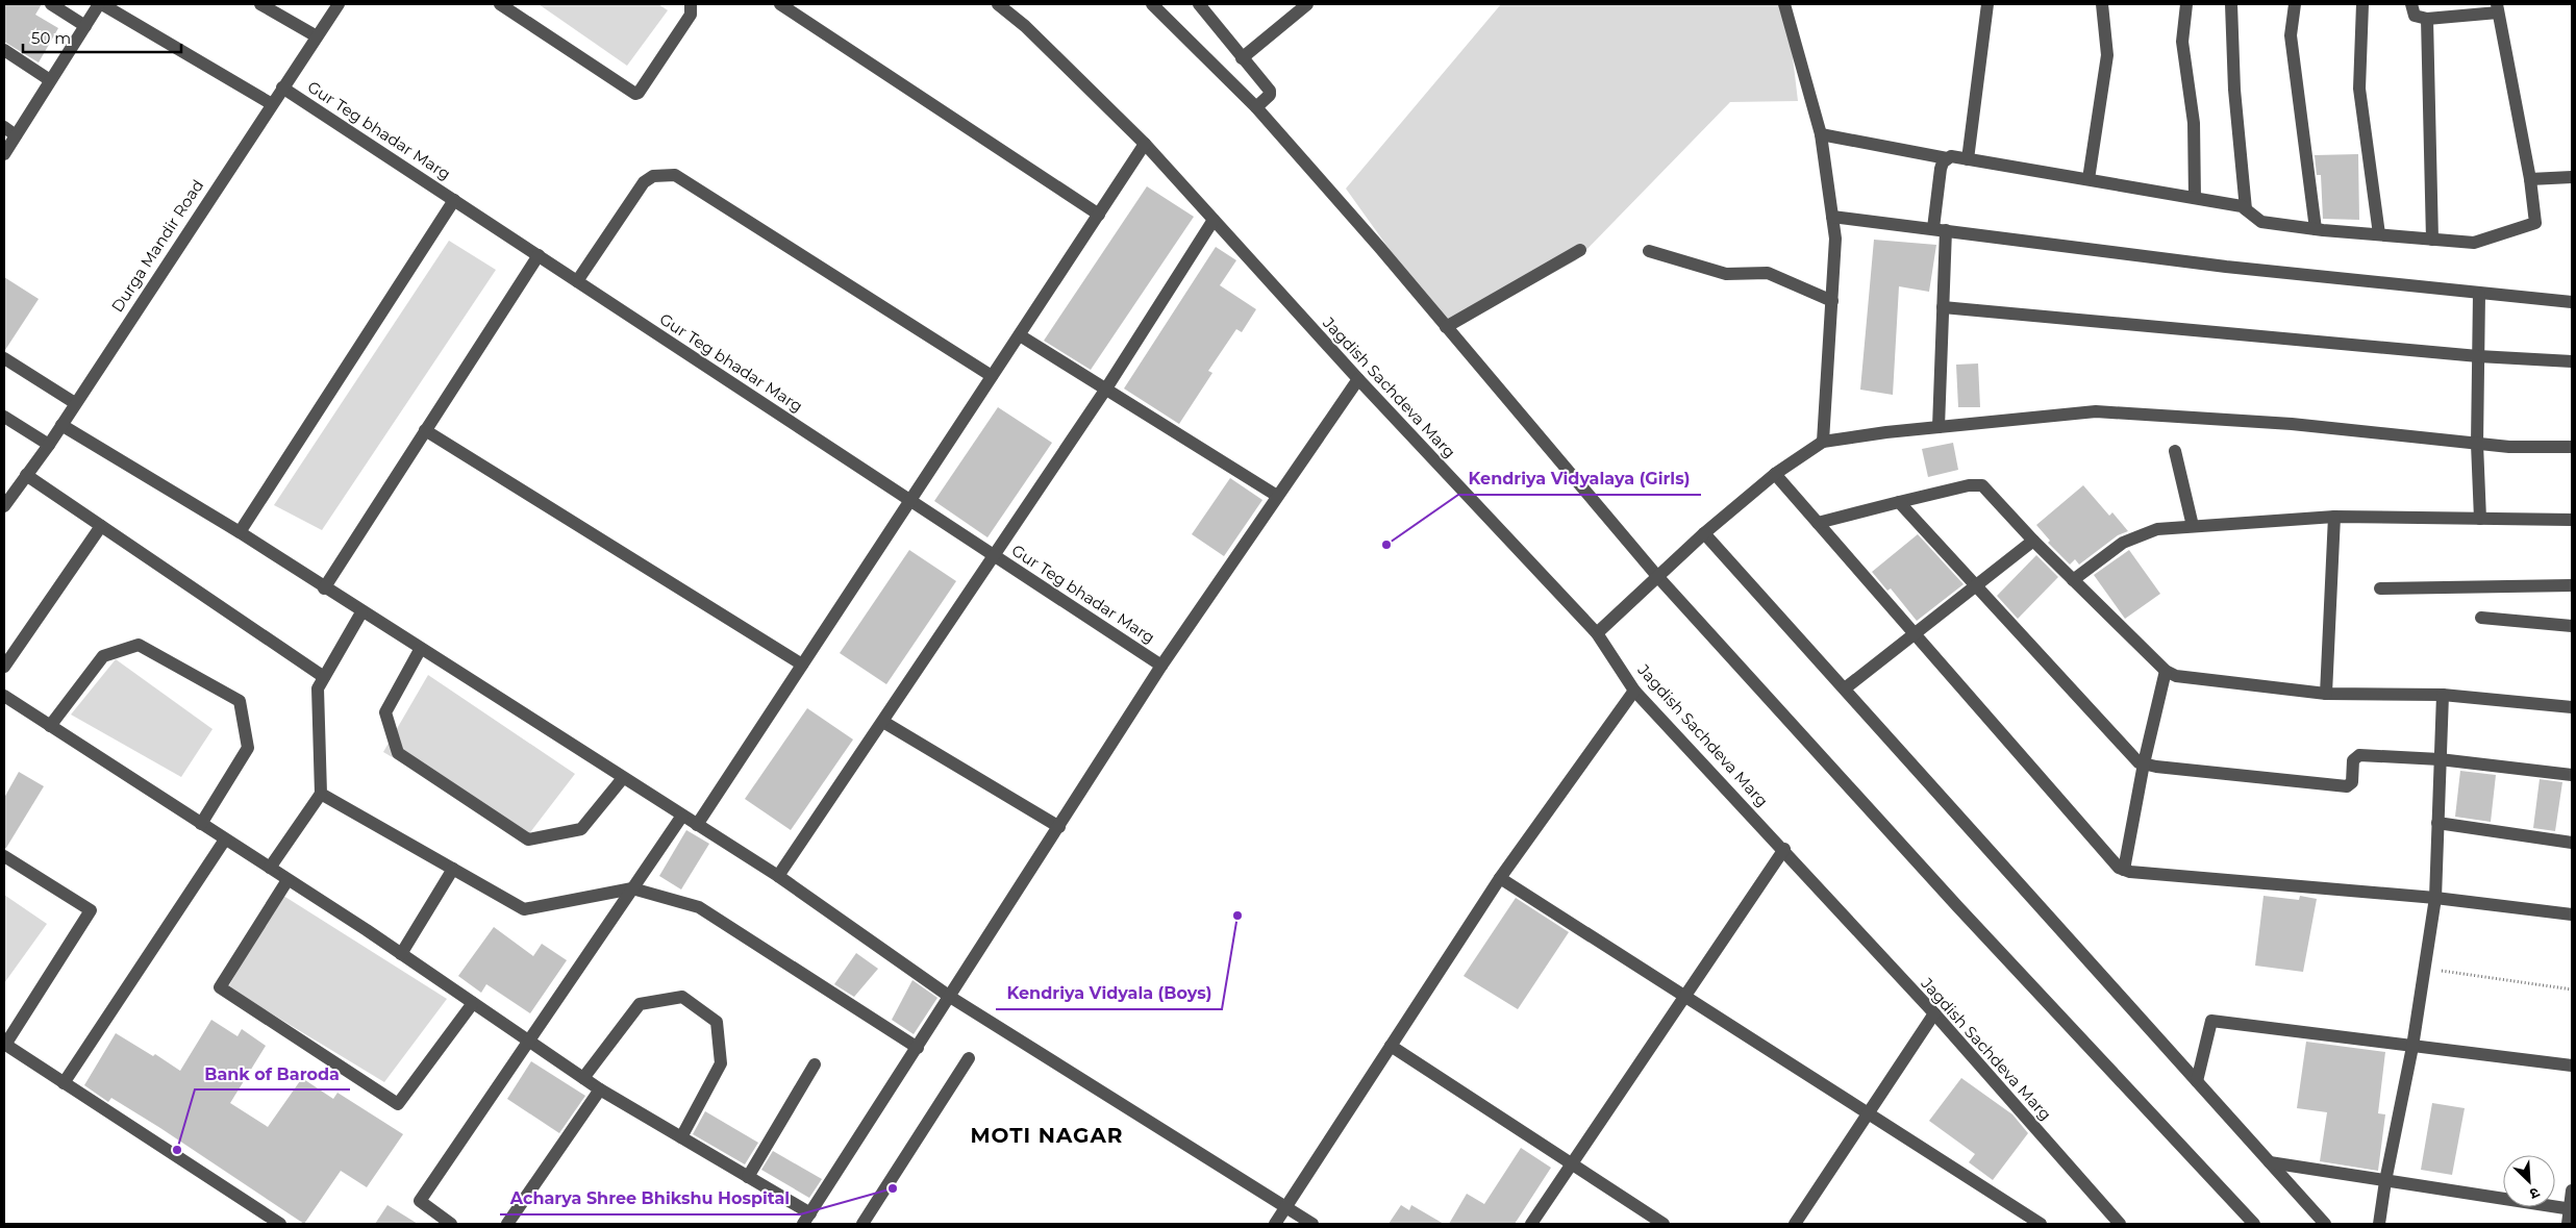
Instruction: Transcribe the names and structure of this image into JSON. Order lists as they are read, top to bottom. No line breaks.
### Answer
{"streets":{"street":["Gur Teg bhadar Marg","Durga Mandir Road","Jagdish Sachdeva Marg"]},"crossings":[["Gur Teg bhadar Marg","Durga Mandir Road"]],"districts":["MOTI NAGAR"],"places":["Kendriya Vidyalaya (Girls)","Kendriya Vidyala (Boys)","Bank of Baroda","Acharya Shree Bhikshu Hospital"],"scale_bar":"50 m","north":"bottom right"}
